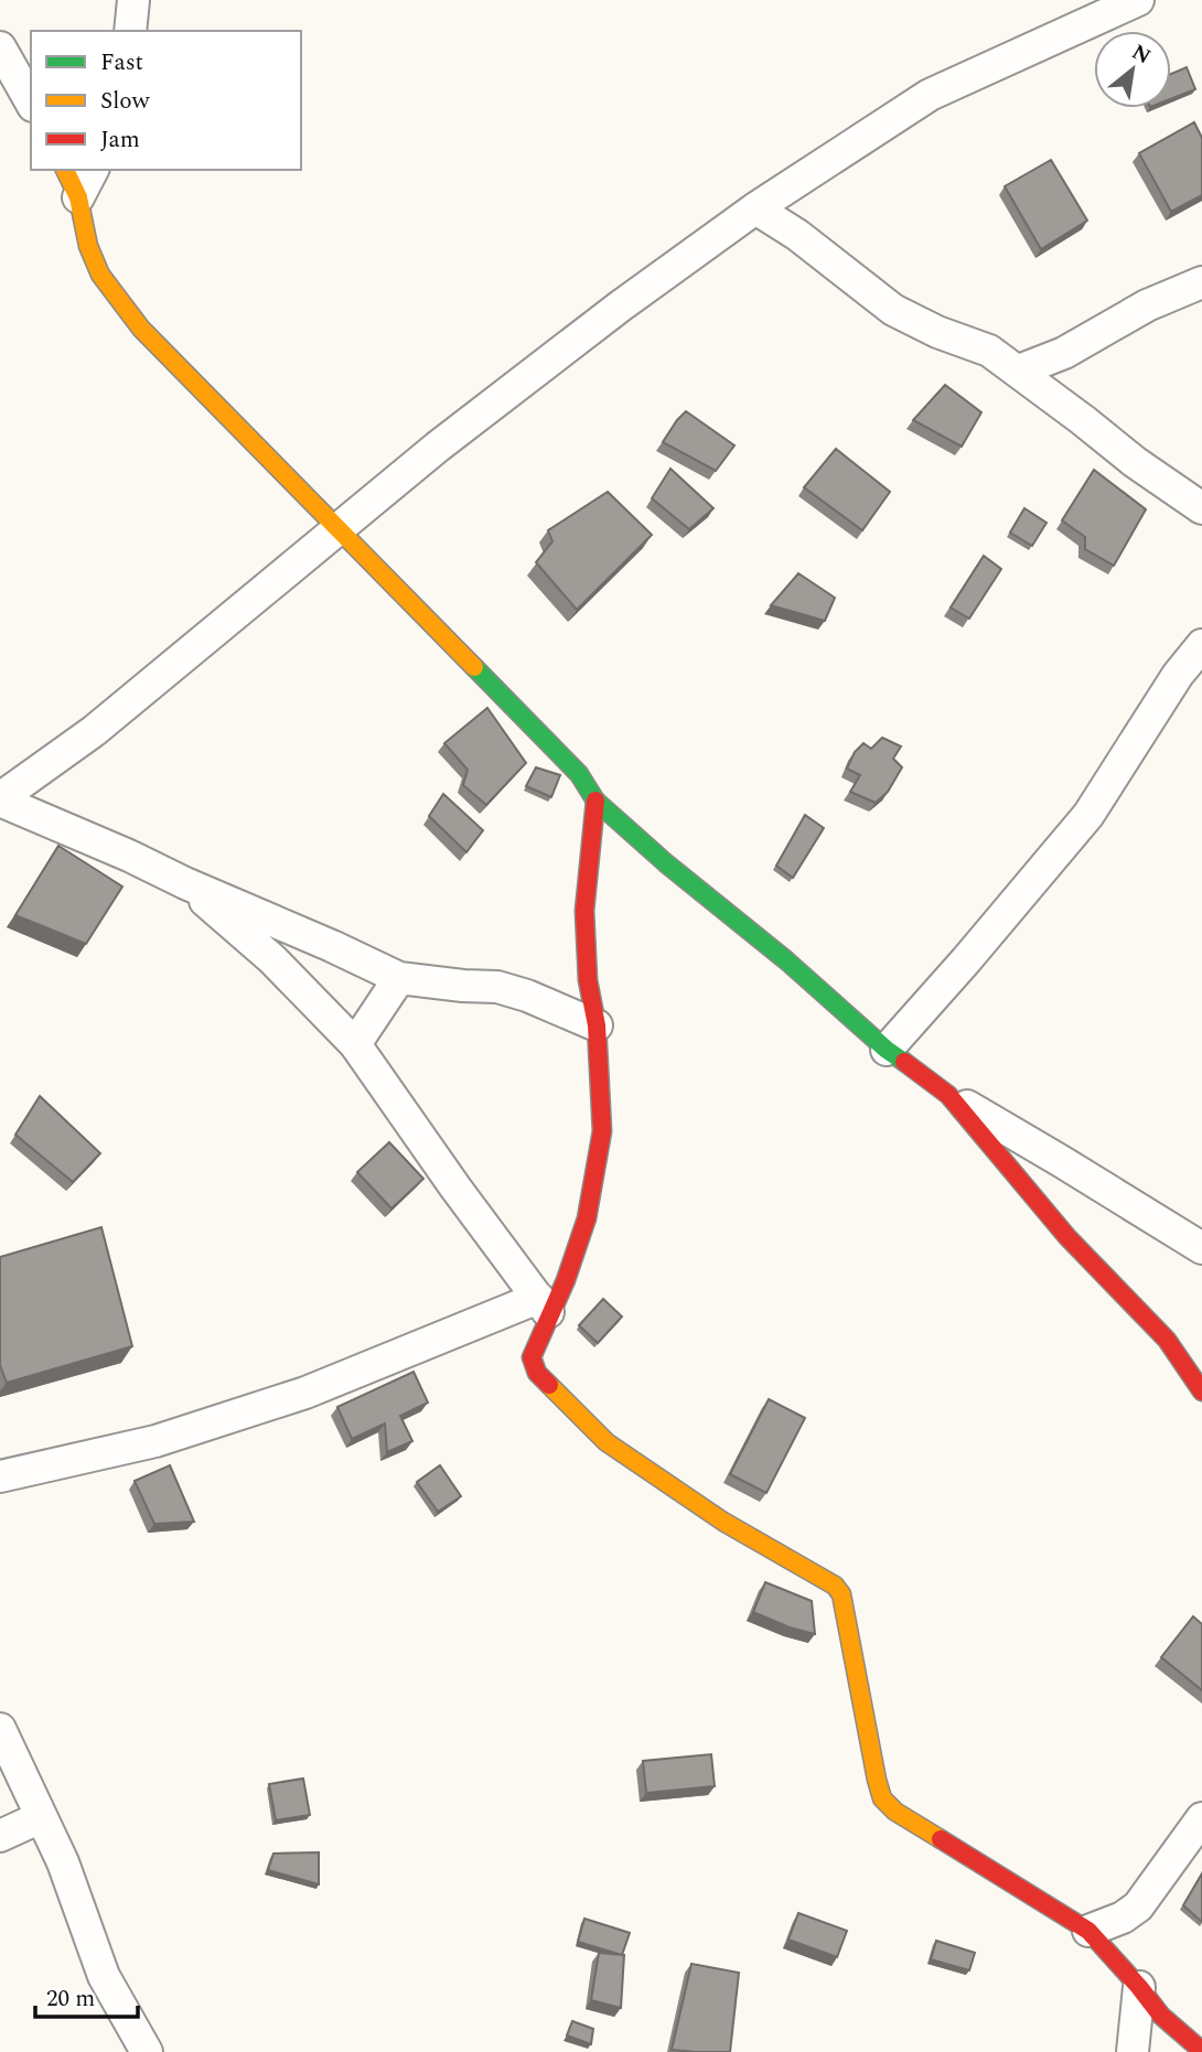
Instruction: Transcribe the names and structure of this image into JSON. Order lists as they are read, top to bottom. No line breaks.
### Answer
{"legend":["Fast","Slow","Jam"],"scale_bar":"20 m","north":"top right"}
